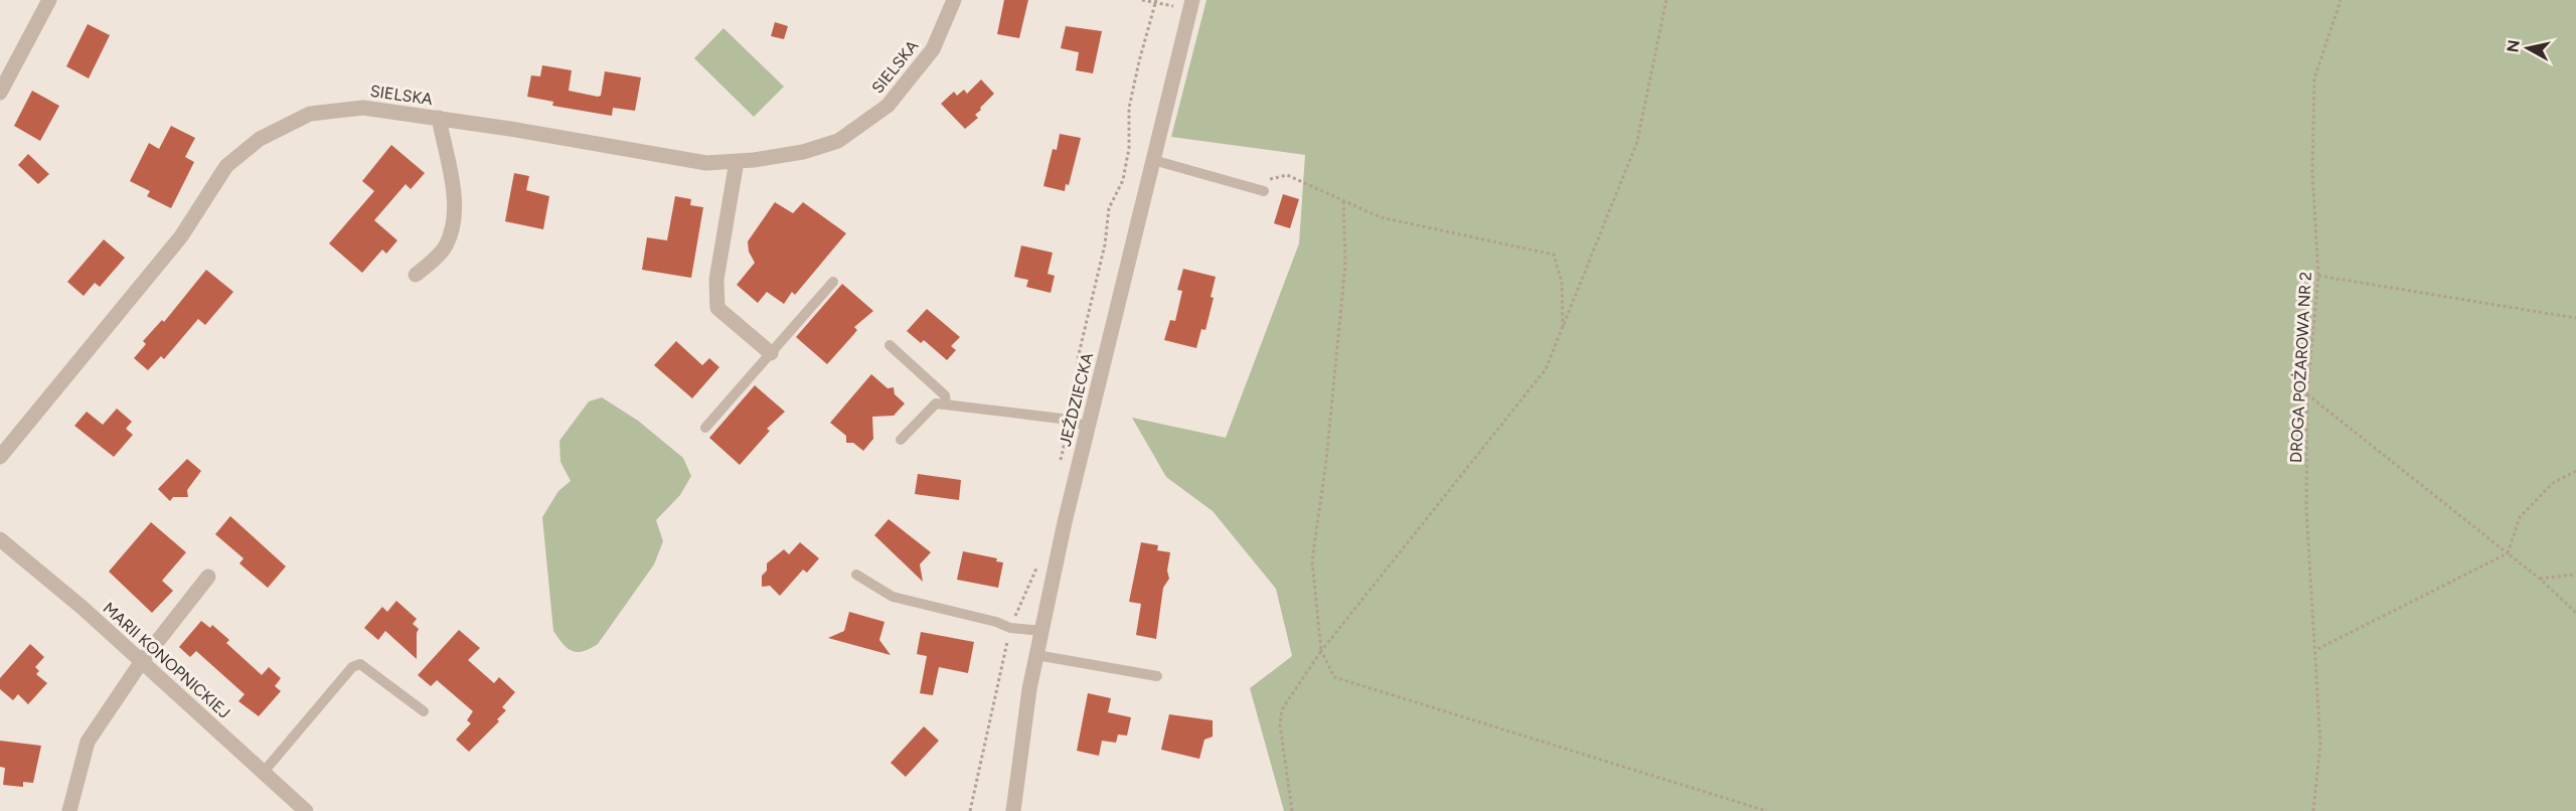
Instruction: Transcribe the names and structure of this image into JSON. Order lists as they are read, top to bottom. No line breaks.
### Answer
{"streets":{"street":["SIELSKA","JEŹDZIECKA","MARII KONOPNICKIEJ"],"path":["DROGA POŻAROWA NR 2"]},"north":"left"}
